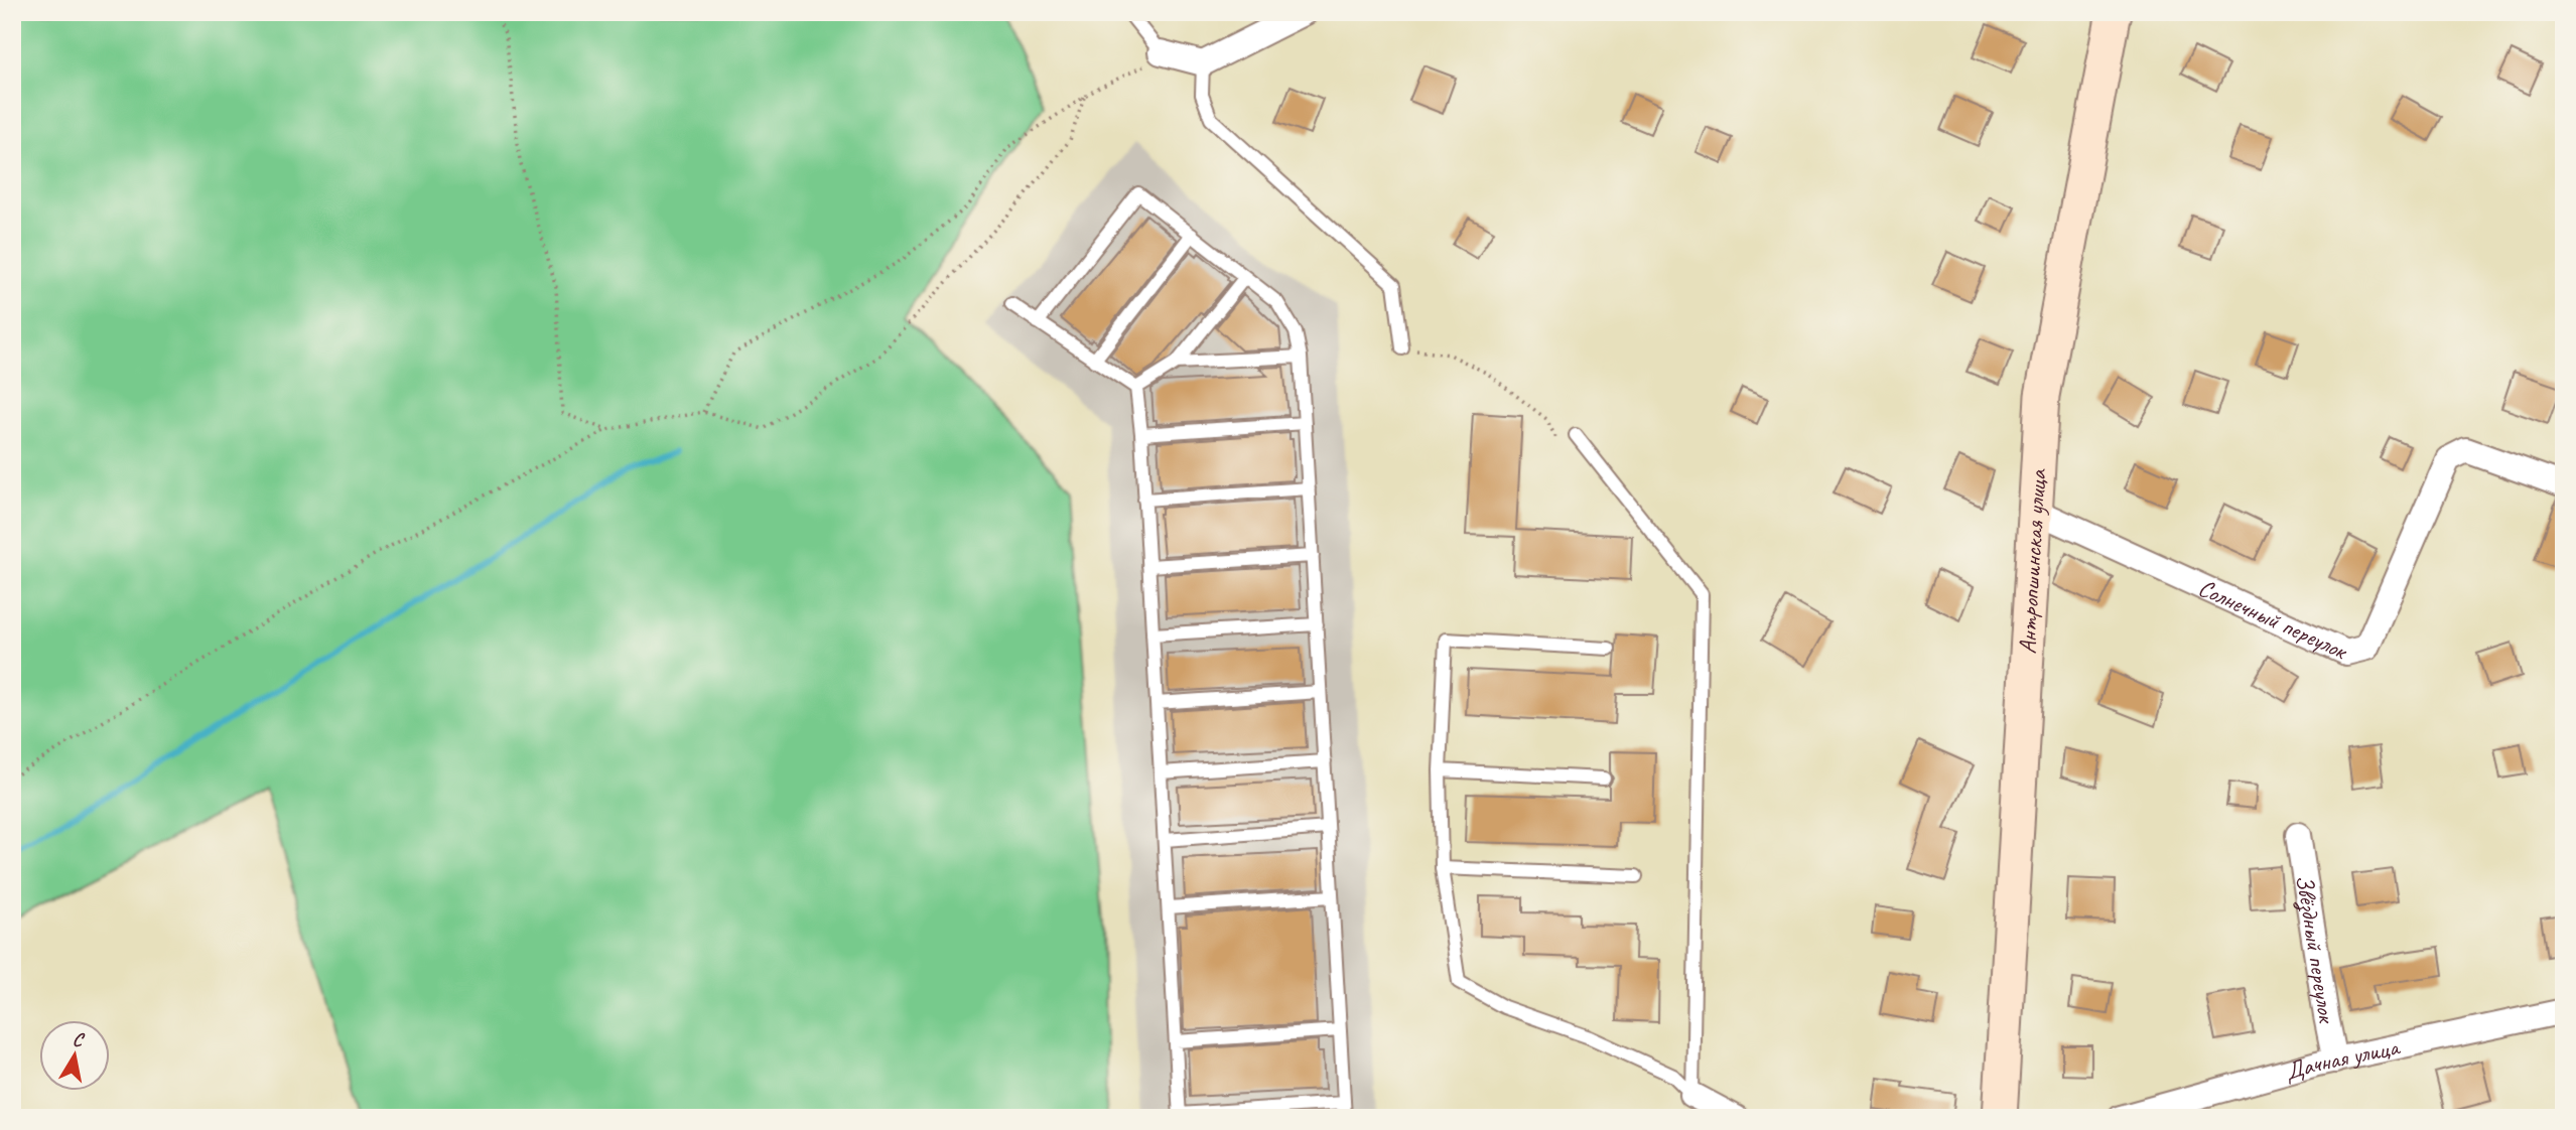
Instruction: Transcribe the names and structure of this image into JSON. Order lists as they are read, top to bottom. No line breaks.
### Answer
{"streets":{"street":["Антропшинская улица","Солнечный переулок","Звёздный переулок","Дачная улица"]},"crossings":[["Антропшинская улица","Солнечный переулок"],["Звёздный переулок","Дачная улица"]],"north":"top"}
